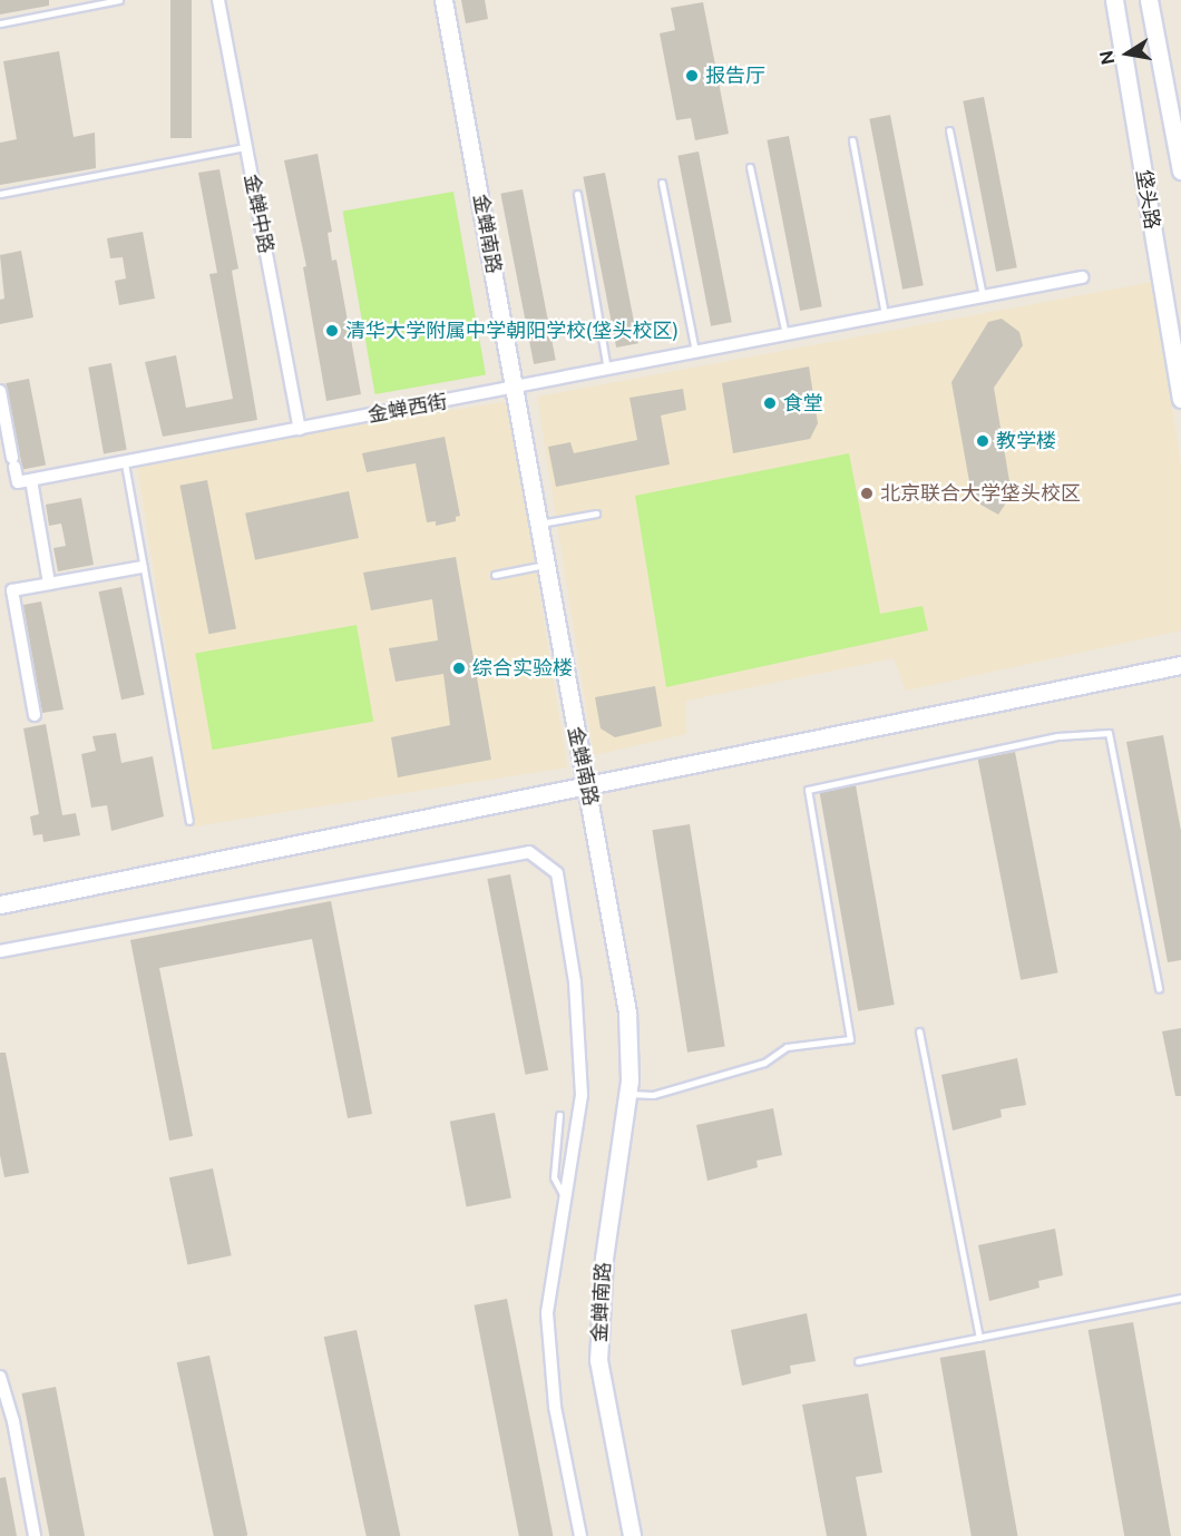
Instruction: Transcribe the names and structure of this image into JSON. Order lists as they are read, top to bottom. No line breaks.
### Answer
{"streets":{"street":["垡头路","金蝉中路","金蝉南路","金蝉西街"]},"crossings":[["金蝉中路","金蝉西街"],["金蝉南路","金蝉西街"]],"places":["报告厅","清华大学附属中学朝阳学校(垡头校区)","食堂","教学楼","北京联合大学垡头校区","综合实验楼"],"north":"left"}
